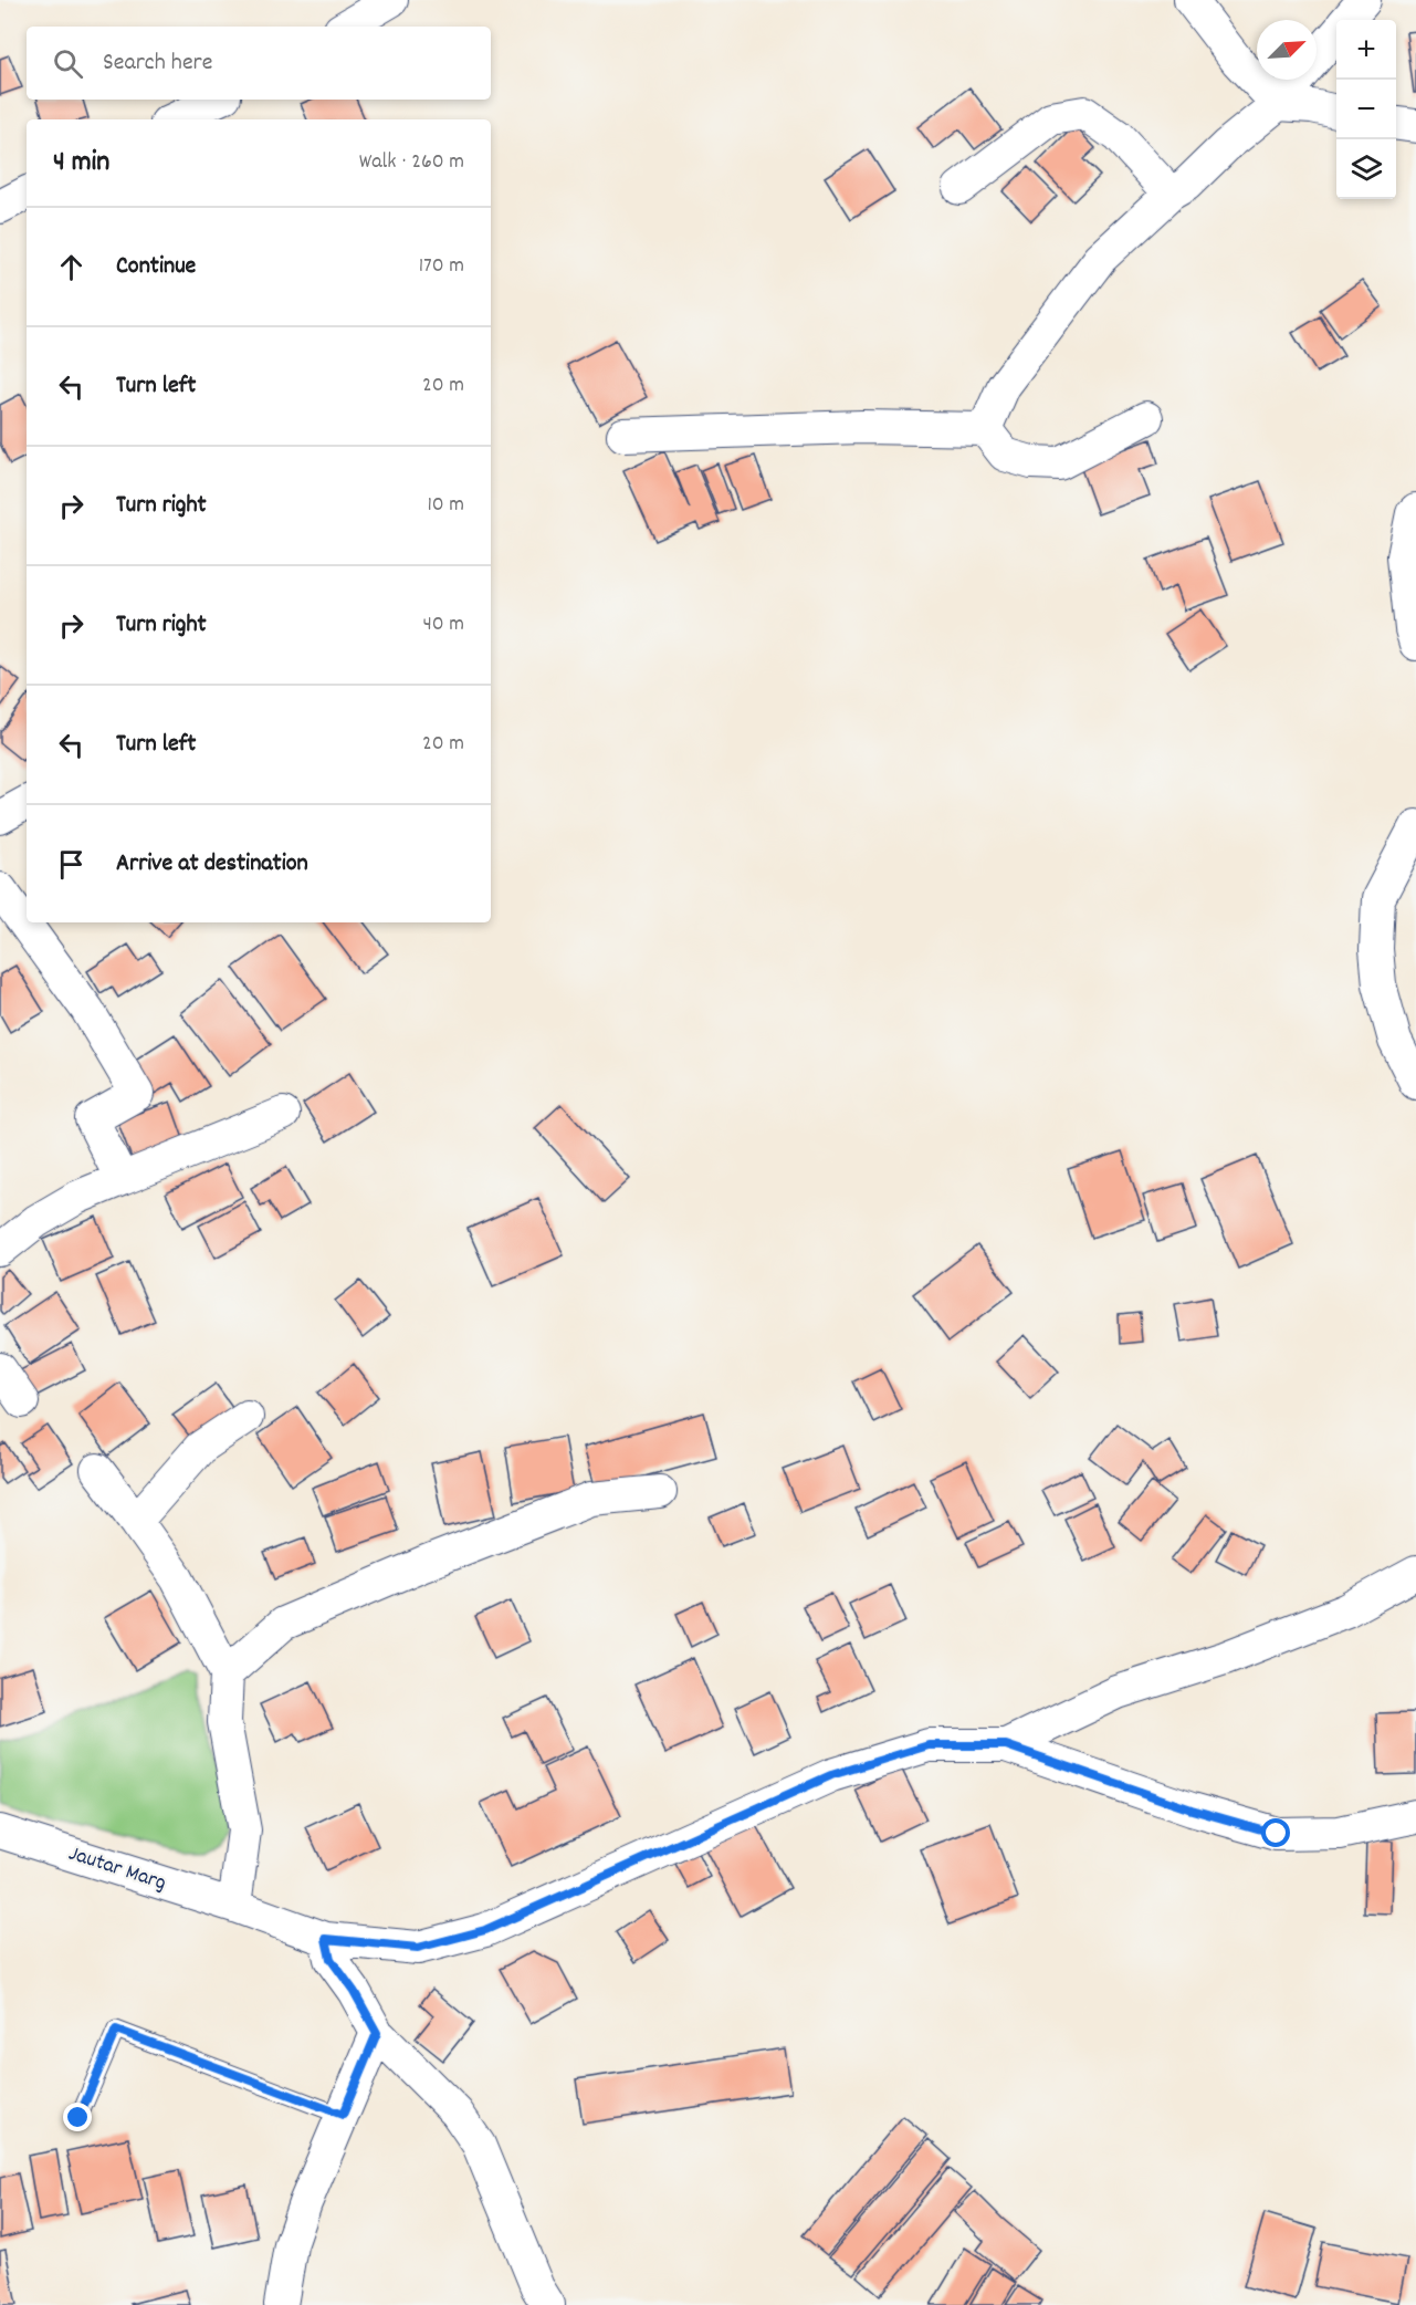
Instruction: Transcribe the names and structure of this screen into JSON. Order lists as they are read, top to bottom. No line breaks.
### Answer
{"streets":{"street":["Jautar Marg"]},"north":"top right","page":{"map_buttons":["+","−"],"search":"Search here","heading":["4 min","Walk · 260 m"],"list":[["Continue","170 m"],["Turn left","20 m"],["Turn right","10 m"],["Turn right","40 m"],["Turn left","20 m"],"Arrive at destination"]}}
